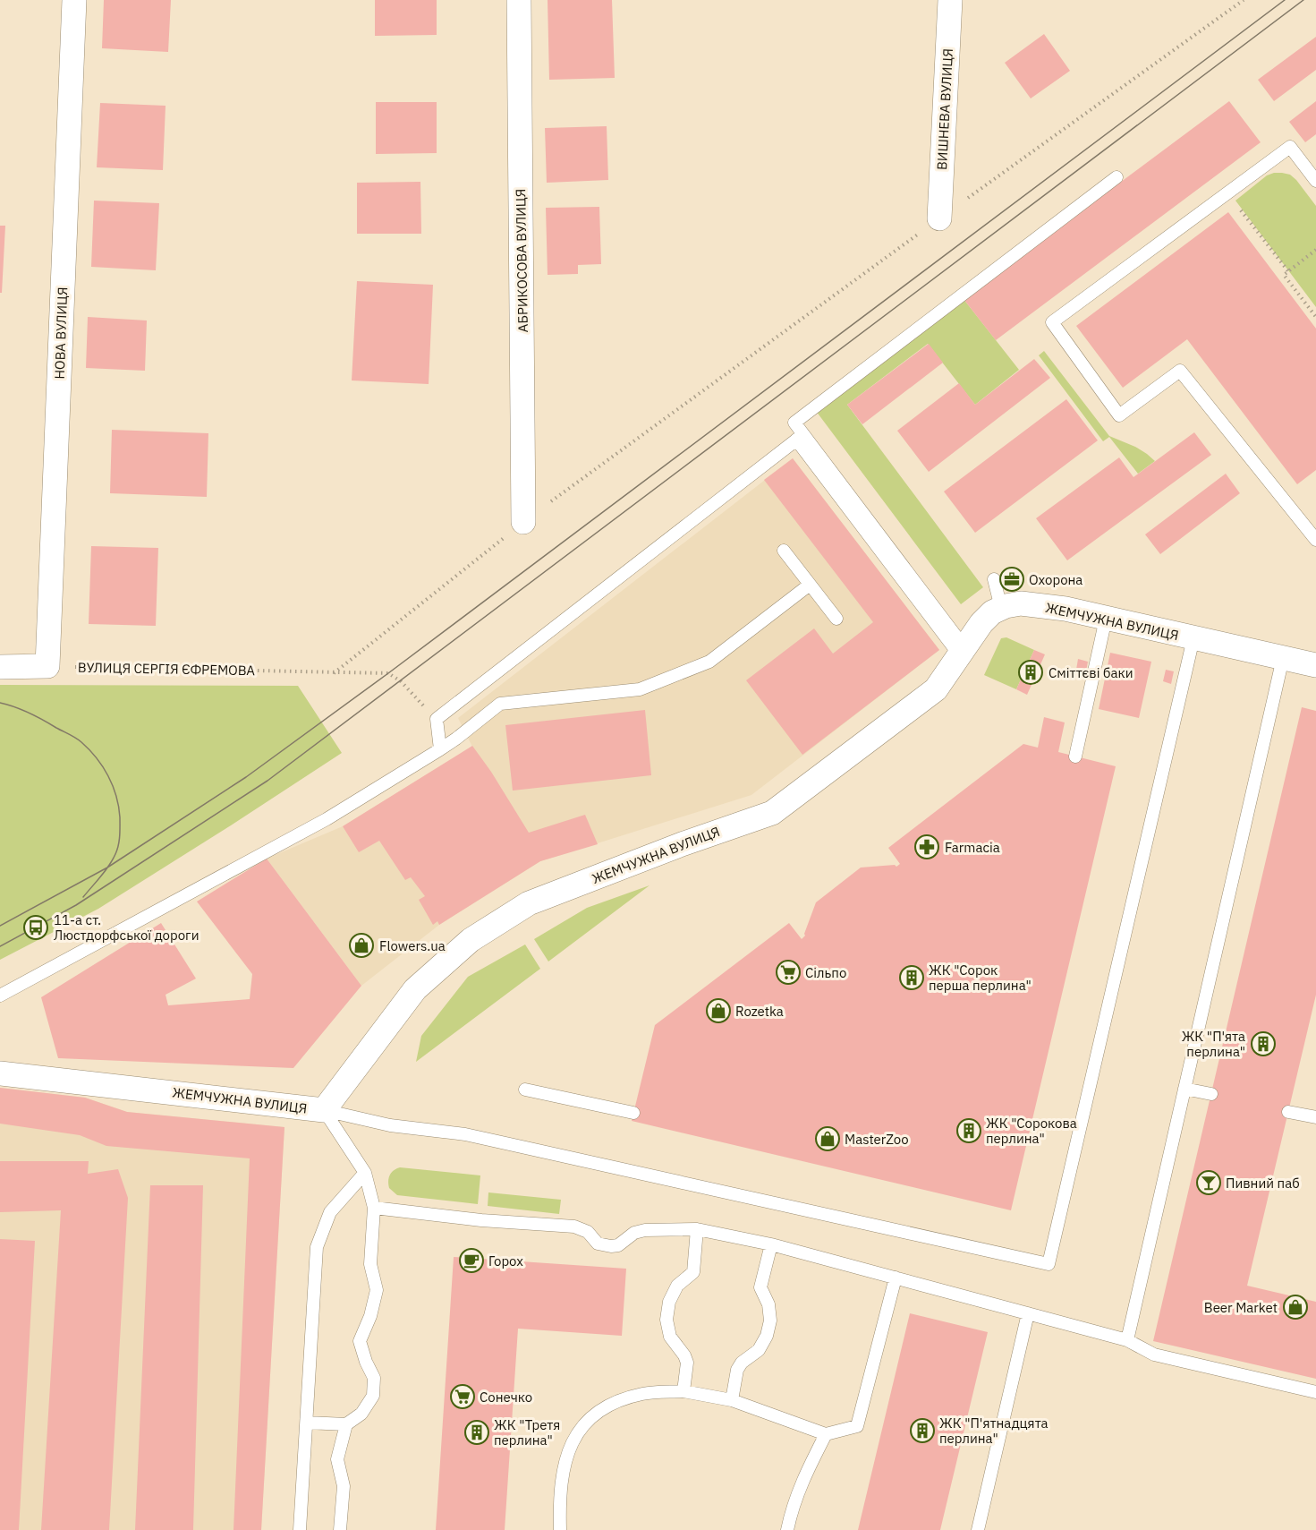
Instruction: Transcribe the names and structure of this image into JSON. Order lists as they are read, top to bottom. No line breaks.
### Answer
{"streets":{"street":["ВИШНЕВА ВУЛИЦЯ","АБРИКОСОВА ВУЛИЦЯ","НОВА ВУЛИЦЯ","ЖЕМЧУЖНА ВУЛИЦЯ"],"path":["ВУЛИЦЯ СЕРГІЯ ЄФРЕМОВА"]},"crossings":[["НОВА ВУЛИЦЯ","ВУЛИЦЯ СЕРГІЯ ЄФРЕМОВА"]],"places":{"office":["Охорона"],"building":["Сміттєві баки","ЖК \"Сорок перша перлина\"","ЖК \"П'ята перлина\"","ЖК \"Сорокова перлина\"","ЖК \"П'ятнадцята перлина\"","ЖК \"Третя перлина\""],"pharmacy":["Farmacia"],"bus stop":["11-а ст. Люстдорфської дороги"],"shop":["Flowers.ua","Rozetka","MasterZoo","Beer Market"],"supermarket":["Сільпо","Сонечко"],"bar":["Пивний паб"],"cafe":["Горох"]}}
